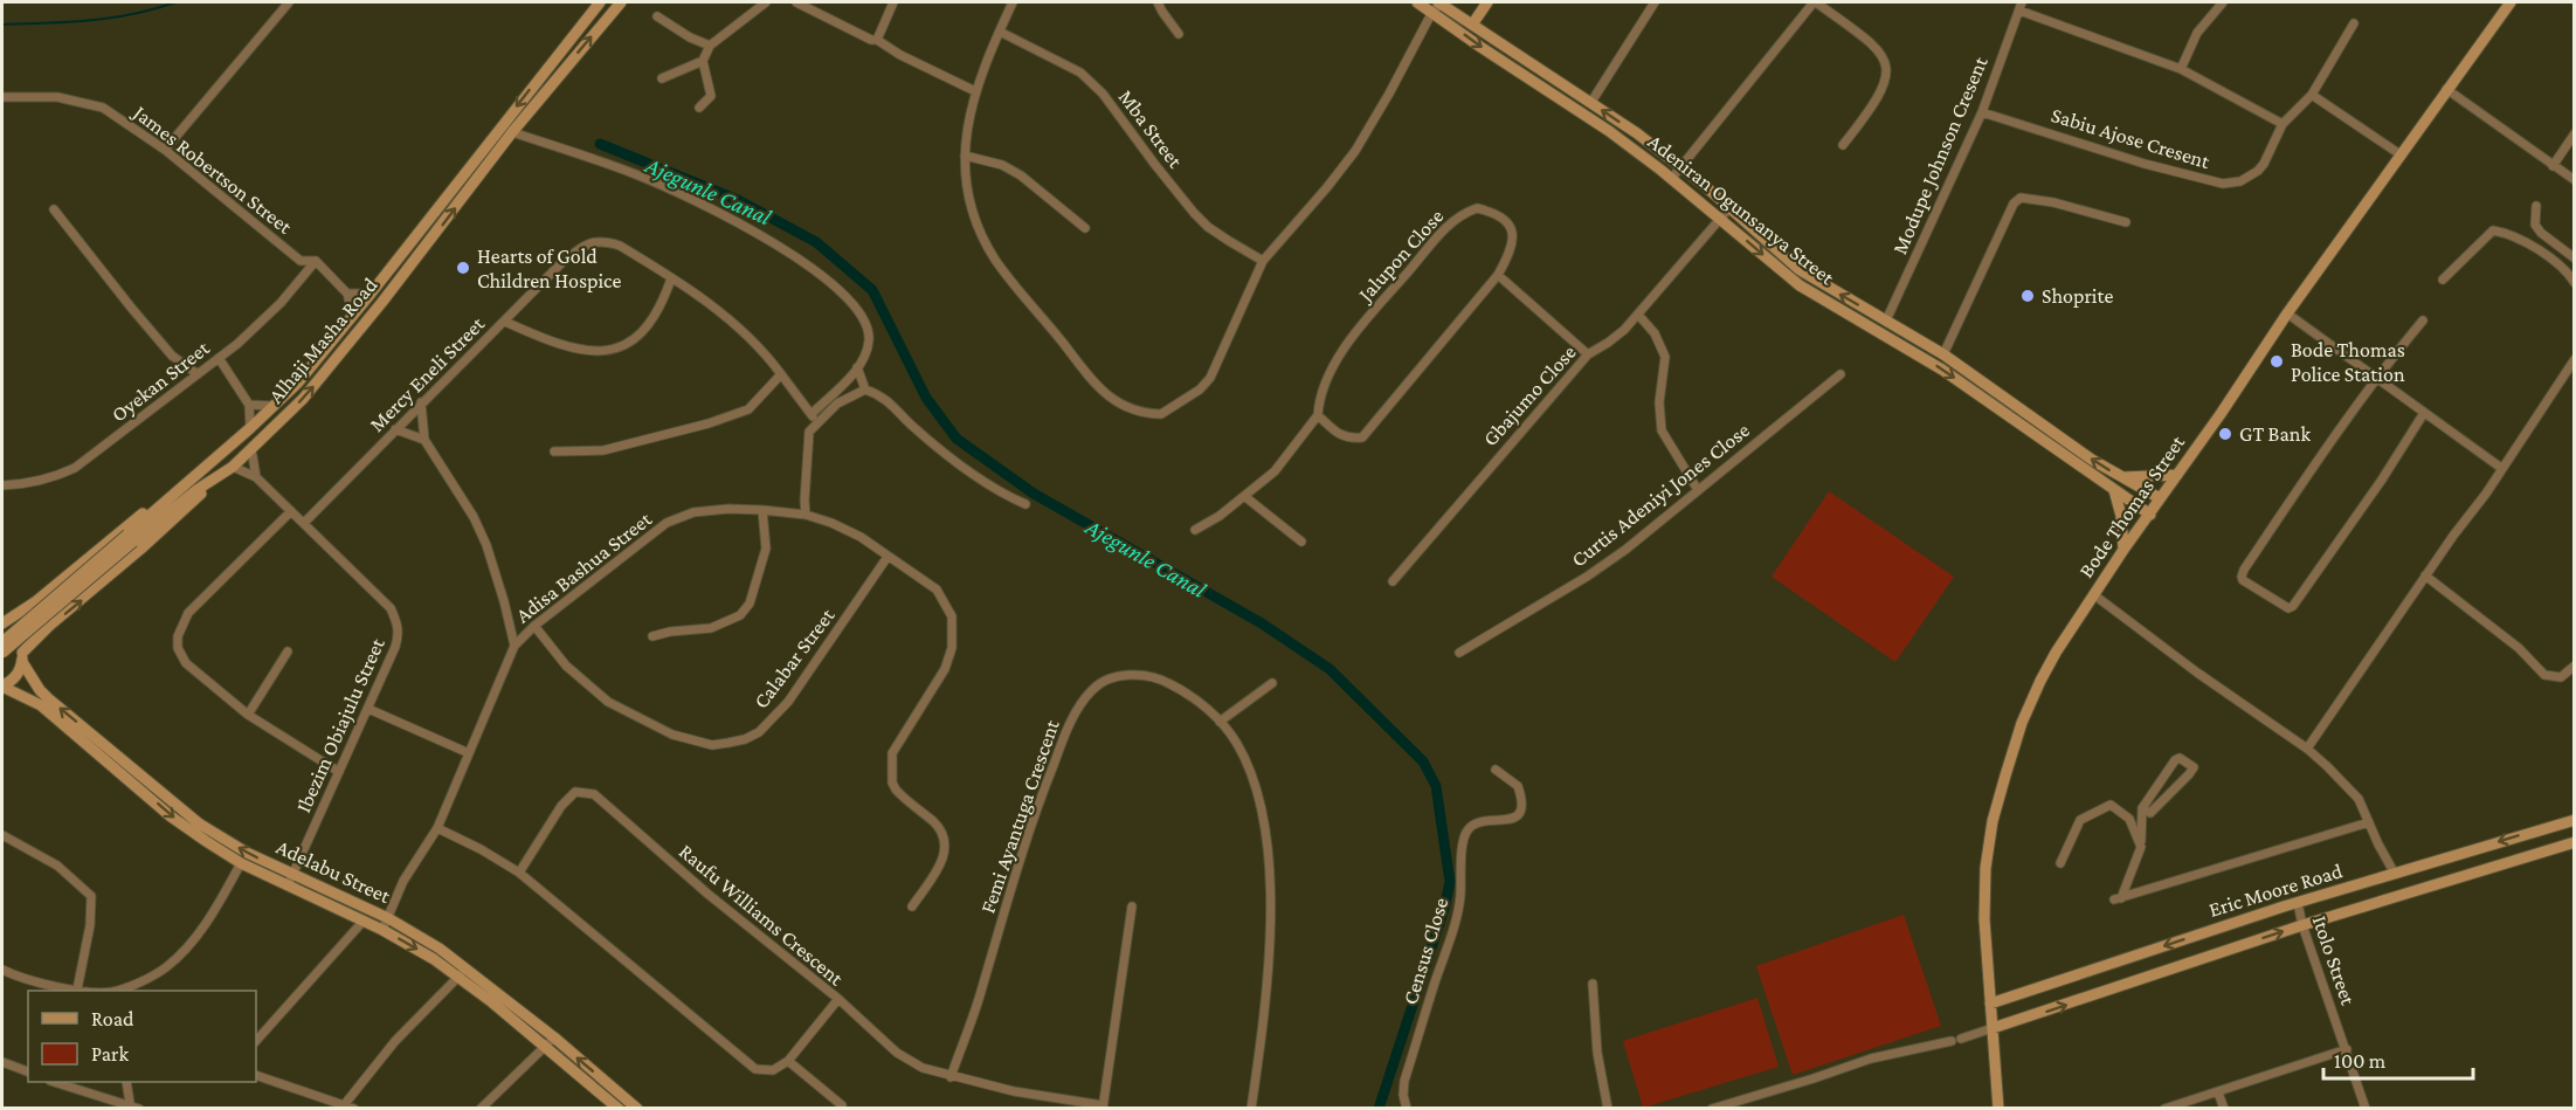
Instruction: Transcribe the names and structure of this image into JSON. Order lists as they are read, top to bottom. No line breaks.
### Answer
{"streets":{"main road":["Adeniran Ogunsanya Street","Alhaji Masha Road","Bode Thomas Street","Adelabu Street","Eric Moore Road"],"street":["Mba Street","Sabiu Ajose Cresent","Modupe Johnson Cresent","James Robertson Street","Jalupon Close","Mercy Eneli Street","Oyekan Street","Gbajumo Close","Curtis Adeniyi Jones Close","Adisa Bashua Street","Calabar Street","Ibezim Obiajulu Street","Femi Ayantuga Crescent","Raufu Williams Crescent","Census Close","Itolo Street"]},"crossings":[["Sabiu Ajose Cresent","Modupe Johnson Cresent"],["Modupe Johnson Cresent","Adeniran Ogunsanya Street"],["James Robertson Street","Oyekan Street"],["Adeniran Ogunsanya Street","Gbajumo Close"],["Adeniran Ogunsanya Street","Bode Thomas Street"],["Alhaji Masha Road","Ibezim Obiajulu Street"],["Mercy Eneli Street","Ibezim Obiajulu Street"],["Bode Thomas Street","Eric Moore Road"],["Adisa Bashua Street","Calabar Street"],["Adisa Bashua Street","Adelabu Street"],["Ibezim Obiajulu Street","Adelabu Street"],["Eric Moore Road","Itolo Street"]],"water":["Ajegunle Canal"],"places":["Hearts of Gold Children Hospice","Shoprite","Bode Thomas Police Station","GT Bank"],"legend":["Road","Park"],"scale_bar":"100 m"}
